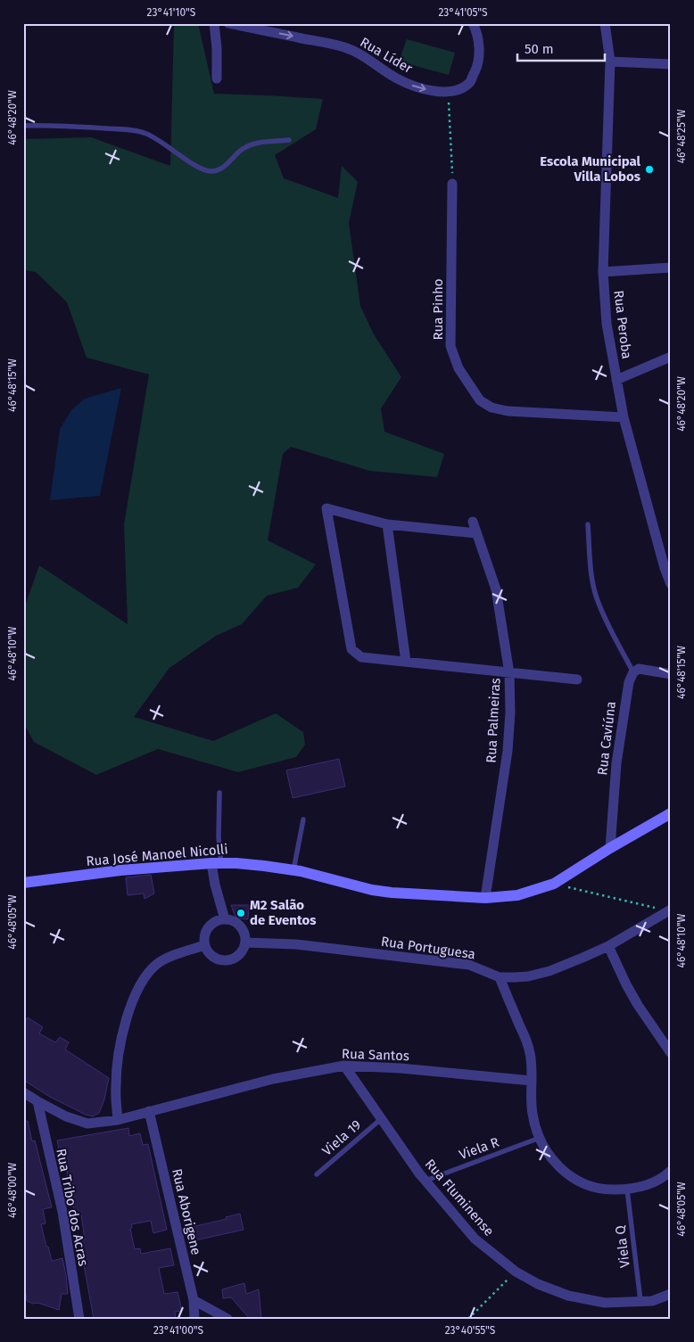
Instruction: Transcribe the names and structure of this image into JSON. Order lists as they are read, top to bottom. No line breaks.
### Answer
{"streets":{"main road":["Rua José Manoel Nicolli"],"street":["Rua Líder","Rua Pinho","Rua Peroba","Rua Palmeiras","Rua Caviúna","Rua Portuguesa","Rua Santos","Rua Fluminense","Rua Tribo dos Acras","Rua Aborigene"],"lane":["Viela 19","Viela R","Viela Q"]},"crossings":[["Rua Pinho","Rua Peroba"],["Rua Palmeiras","Rua José Manoel Nicolli"],["Rua Caviúna","Rua José Manoel Nicolli"],["Rua Santos","Rua Fluminense"],["Rua Santos","Rua Tribo dos Acras"],["Rua Santos","Rua Aborigene"],["Viela 19","Rua Fluminense"],["Viela R","Rua Fluminense"],["Rua Fluminense","Viela Q"]],"one_way":["Rua Líder"],"places":["Escola Municipal Villa Lobos","M2 Salão de Eventos"],"scale_bar":"50 m","coordinates":["23°41'10\"S","23°41'05\"S","46°48'20\"W","46°48'25\"W","46°48'15\"W","46°48'10\"W","46°48'05\"W","46°48'00\"W","23°41'00\"S","23°40'55\"S"]}
